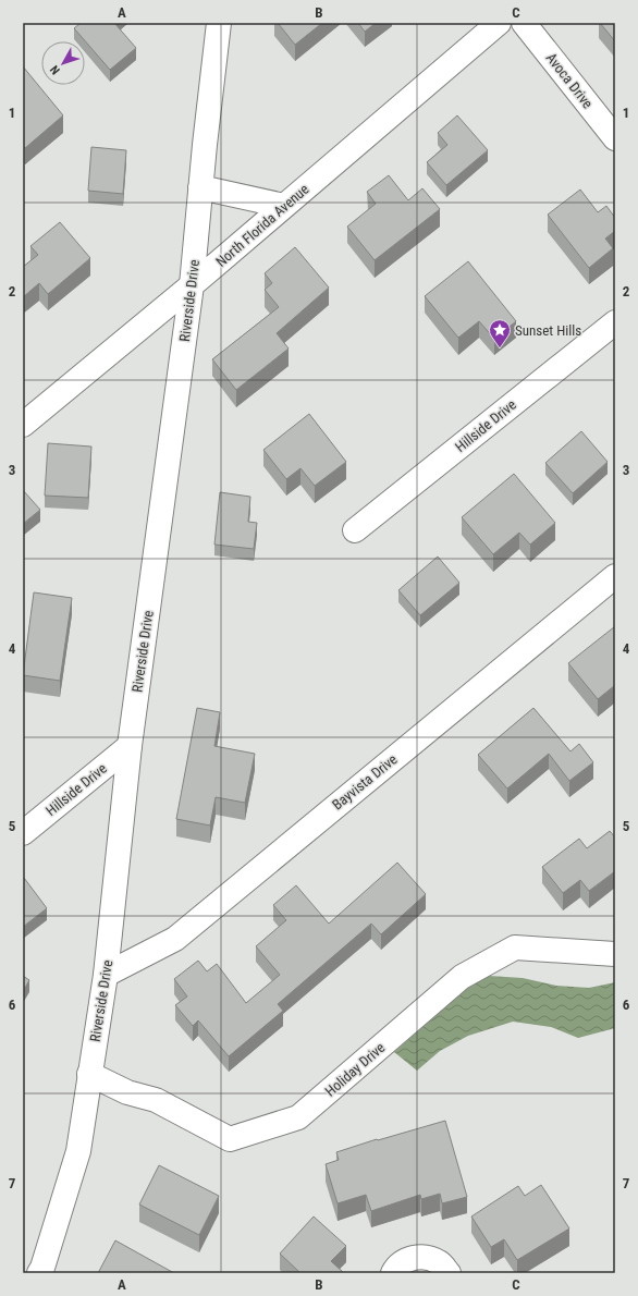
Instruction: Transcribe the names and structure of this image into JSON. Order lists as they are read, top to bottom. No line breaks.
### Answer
{"streets":{"street":["Avoca Drive","North Florida Avenue","Riverside Drive","Hillside Drive","Bayvista Drive","Holiday Drive"]},"crossings":[["North Florida Avenue","Riverside Drive"],["Riverside Drive","Hillside Drive"],["Riverside Drive","Bayvista Drive"],["Riverside Drive","Holiday Drive"]],"places":{"place":["Sunset Hills"]},"north":"bottom left","grid":{"columns":["A","B","C"],"rows":["1","2","3","4","5","6","7"]}}
